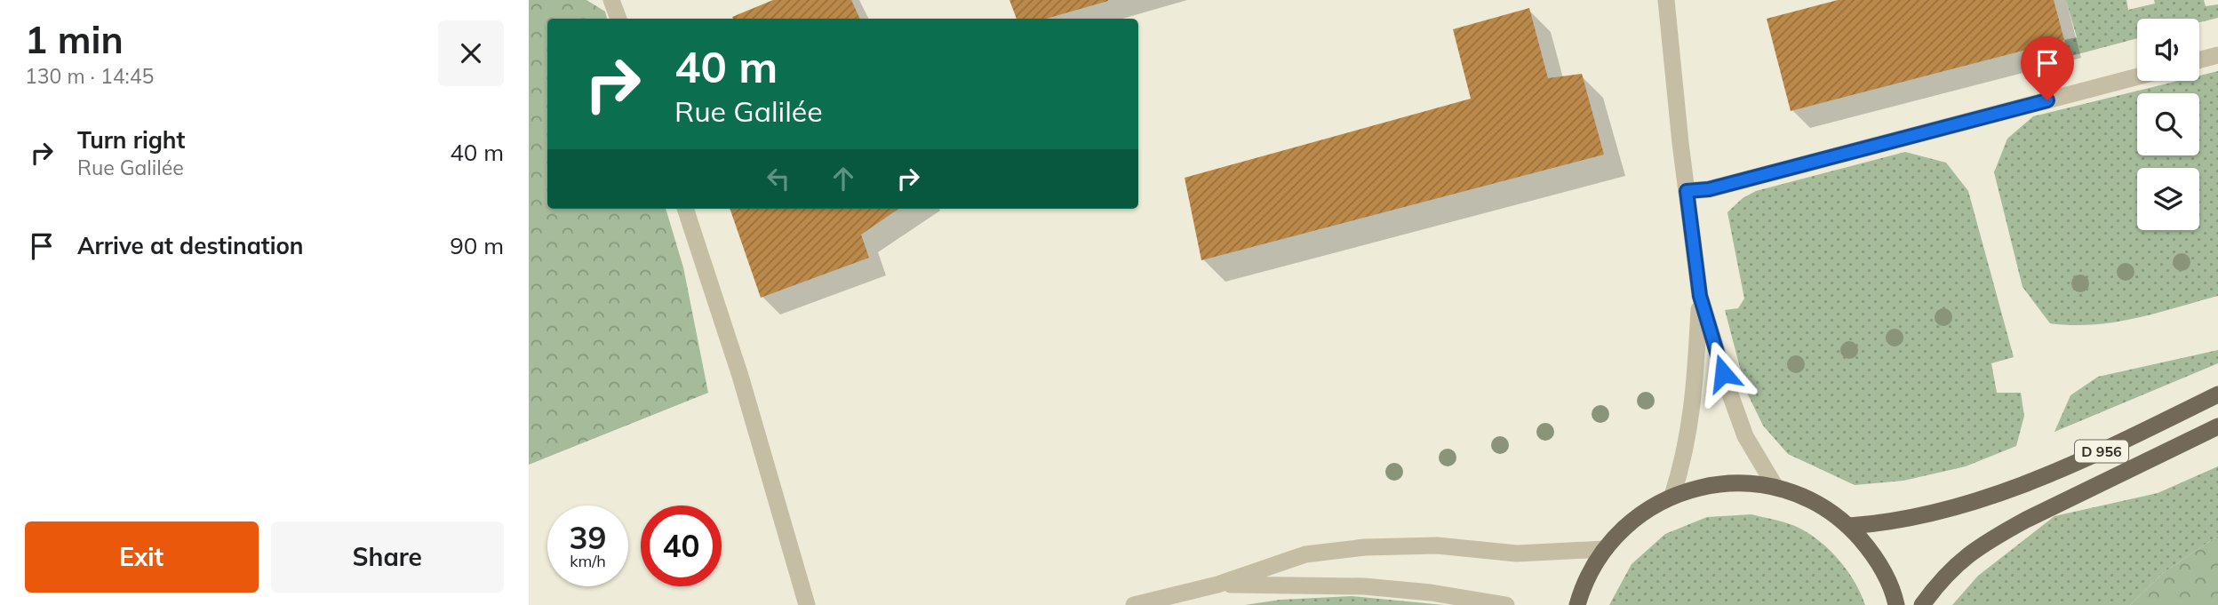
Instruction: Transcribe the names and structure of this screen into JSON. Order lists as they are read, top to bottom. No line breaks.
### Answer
{"streets":{"main road":["D 956"]},"page":{"heading":["1 min","130 m · 14:45"],"turn":["40 m","Rue Galilée"],"list":[{"name":"Turn right","note":"Rue Galilée","value":"40 m"},{"name":"Arrive at destination","value":"90 m"}],"speed":"39 km/h","limit":"40","buttons":["Exit","Share"]}}
